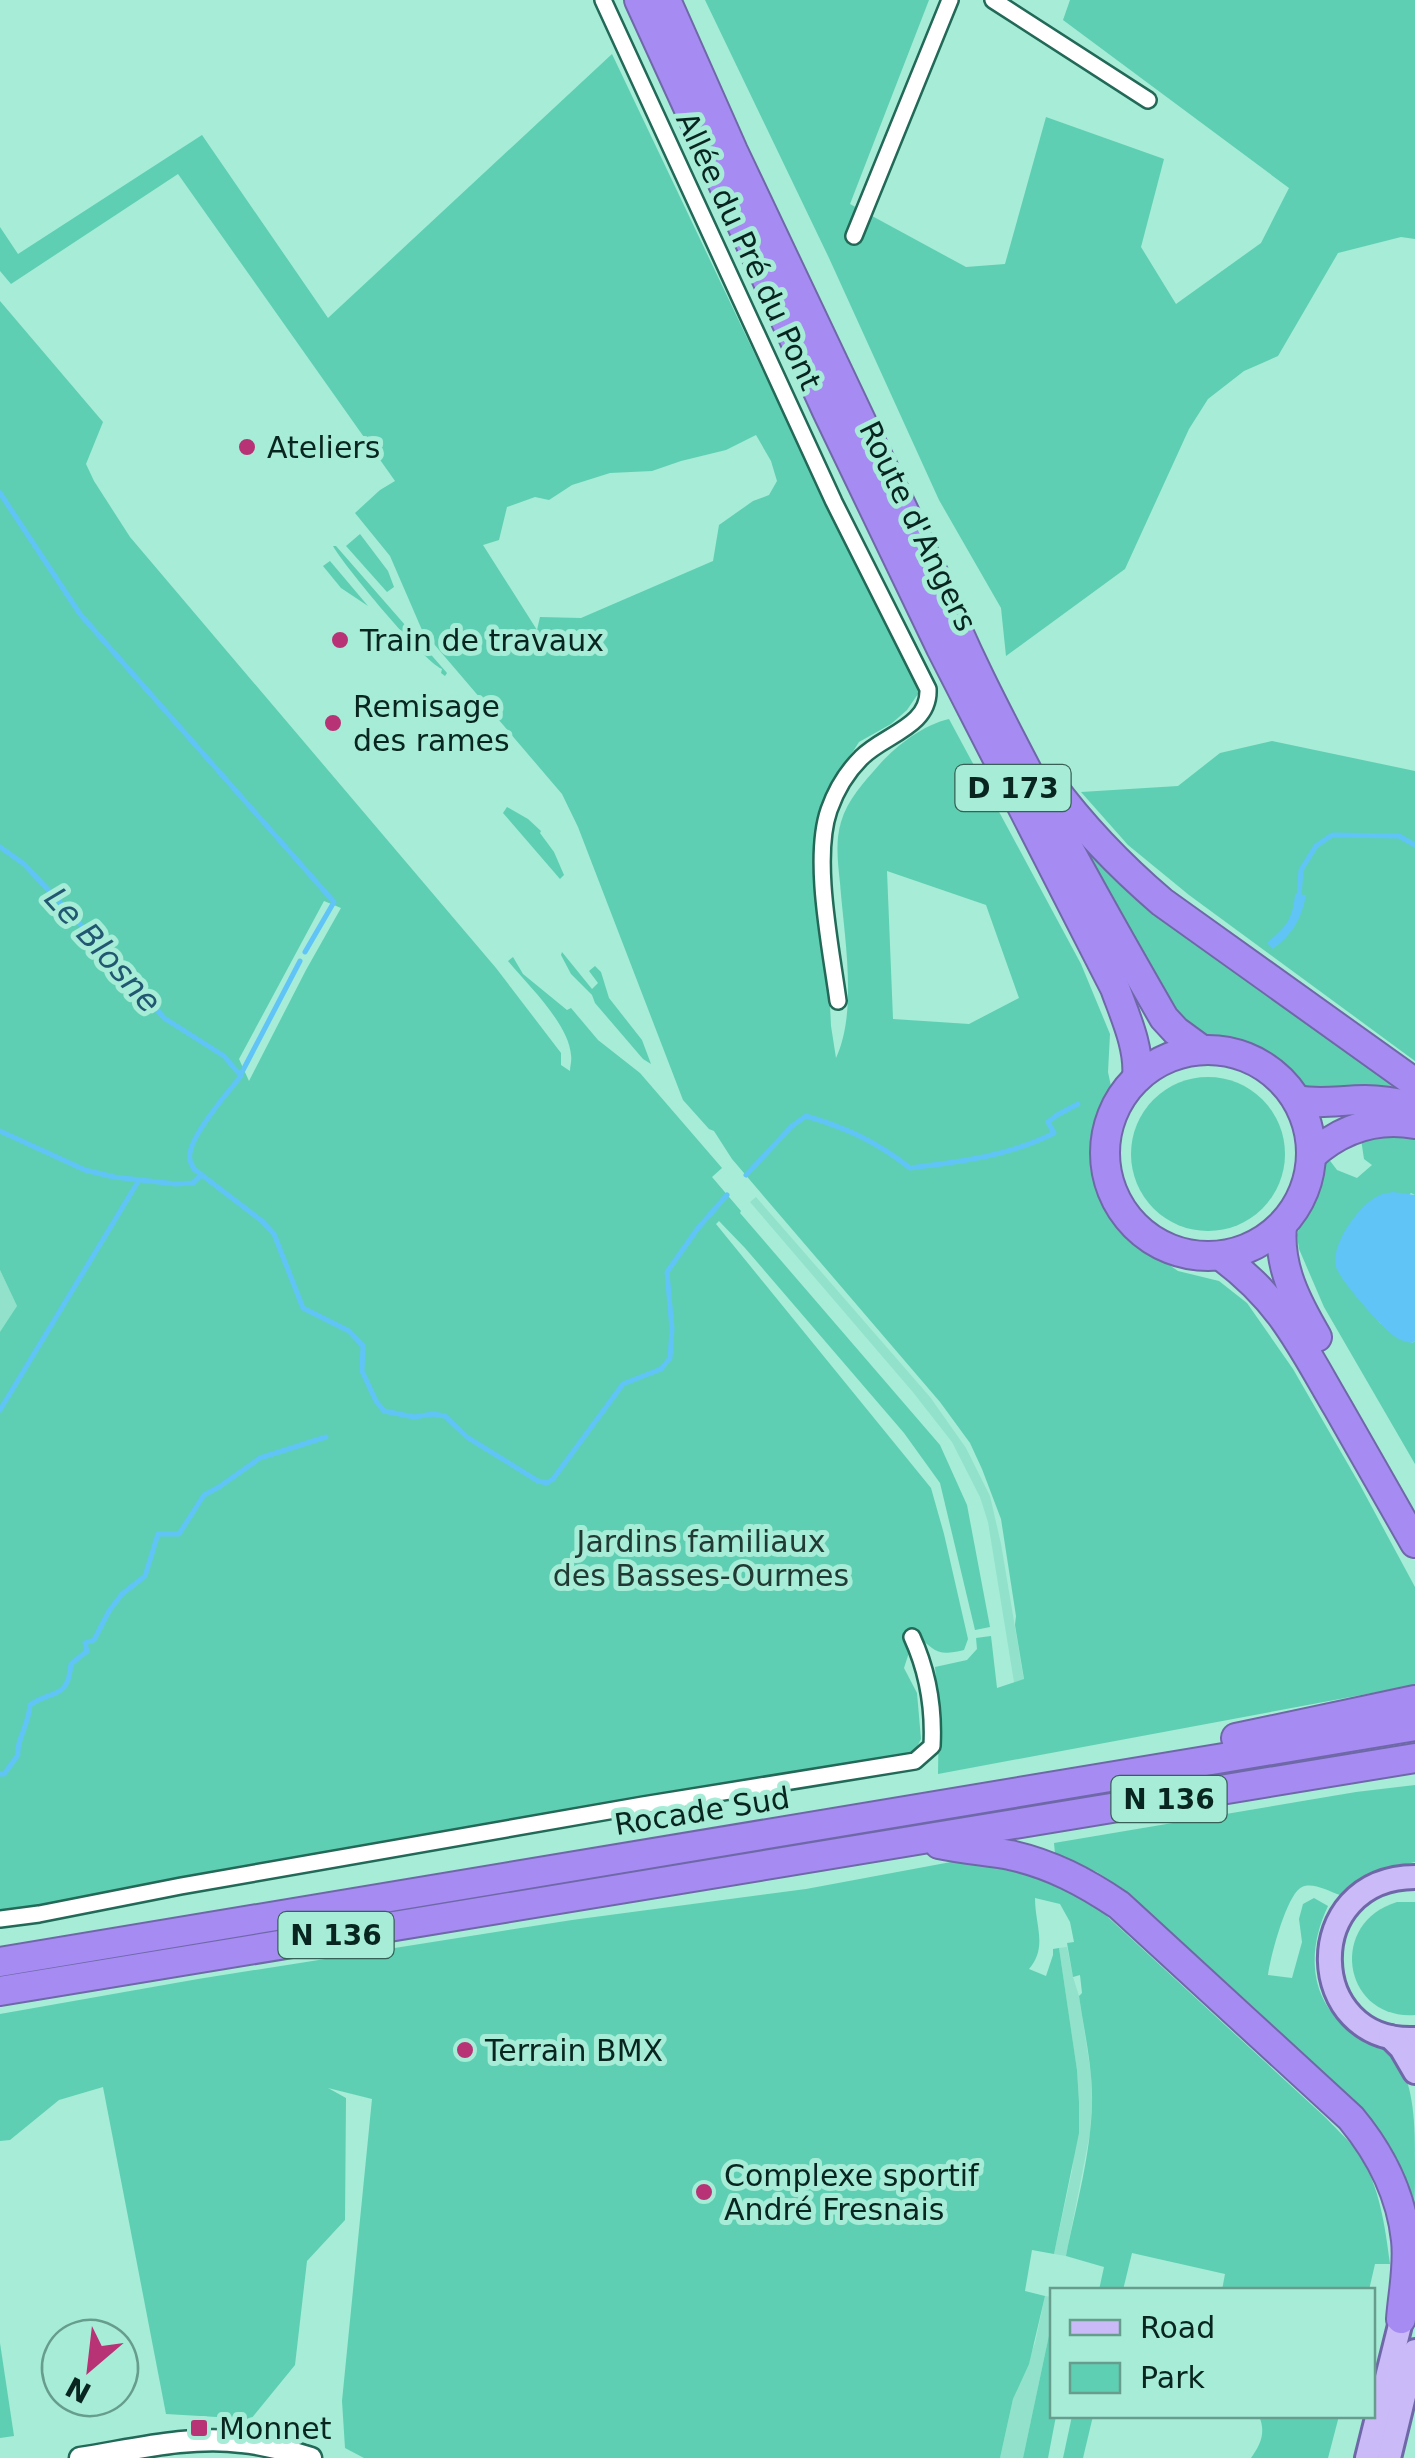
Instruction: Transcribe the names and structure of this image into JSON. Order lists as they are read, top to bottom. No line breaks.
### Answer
{"streets":{"highway":["Route d'Angers","D 173","N 136","Rocade Sud"],"street":["Allée du Pré du Pont"]},"water":["Le Blosne"],"parks":["Jardins familiaux des Basses-Ourmes"],"places":{"other":["Ateliers","Train de travaux","Remisage des rames","Terrain BMX","Complexe sportif André Fresnais"],"transit":["Monnet"]},"legend":["Road","Park"],"north":"bottom left"}
